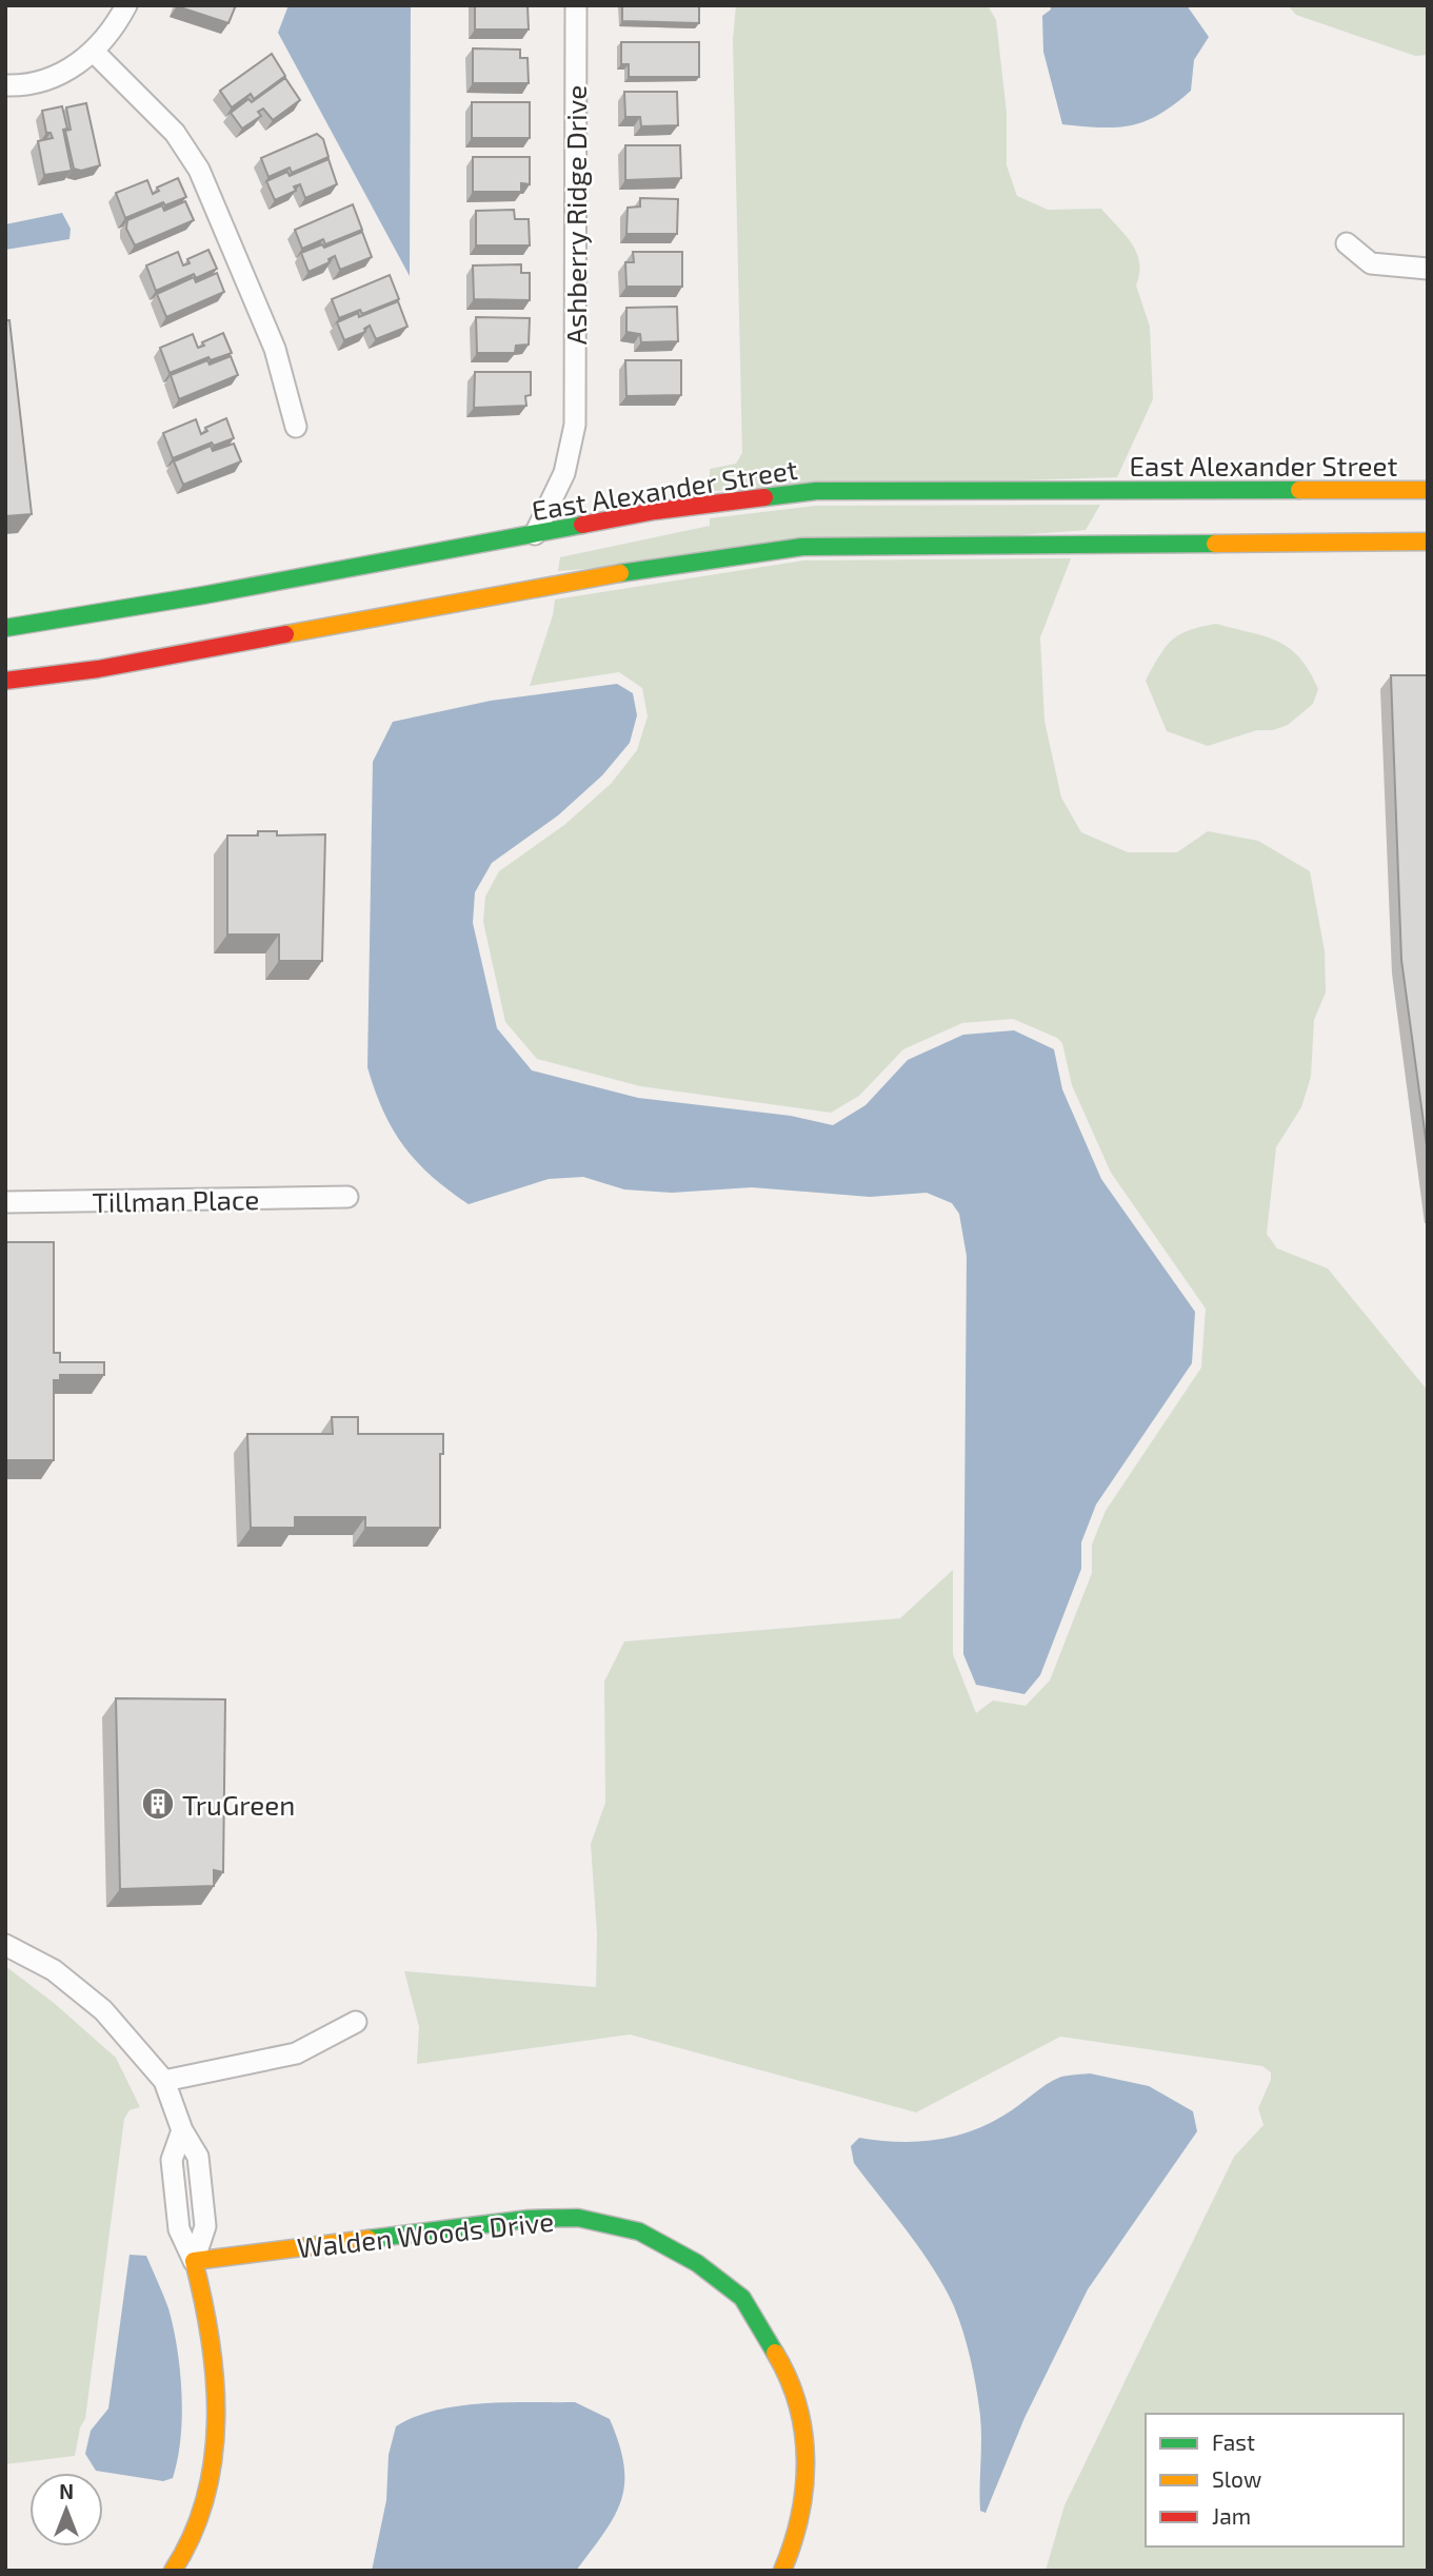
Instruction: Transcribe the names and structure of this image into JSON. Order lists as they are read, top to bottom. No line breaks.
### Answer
{"streets":{"main road":["East Alexander Street","Walden Woods Drive"],"street":["Ashberry Ridge Drive","Tillman Place"]},"crossings":[["Ashberry Ridge Drive","East Alexander Street"]],"places":{"building":["TruGreen"]},"legend":["Fast","Slow","Jam"],"north":"top"}
